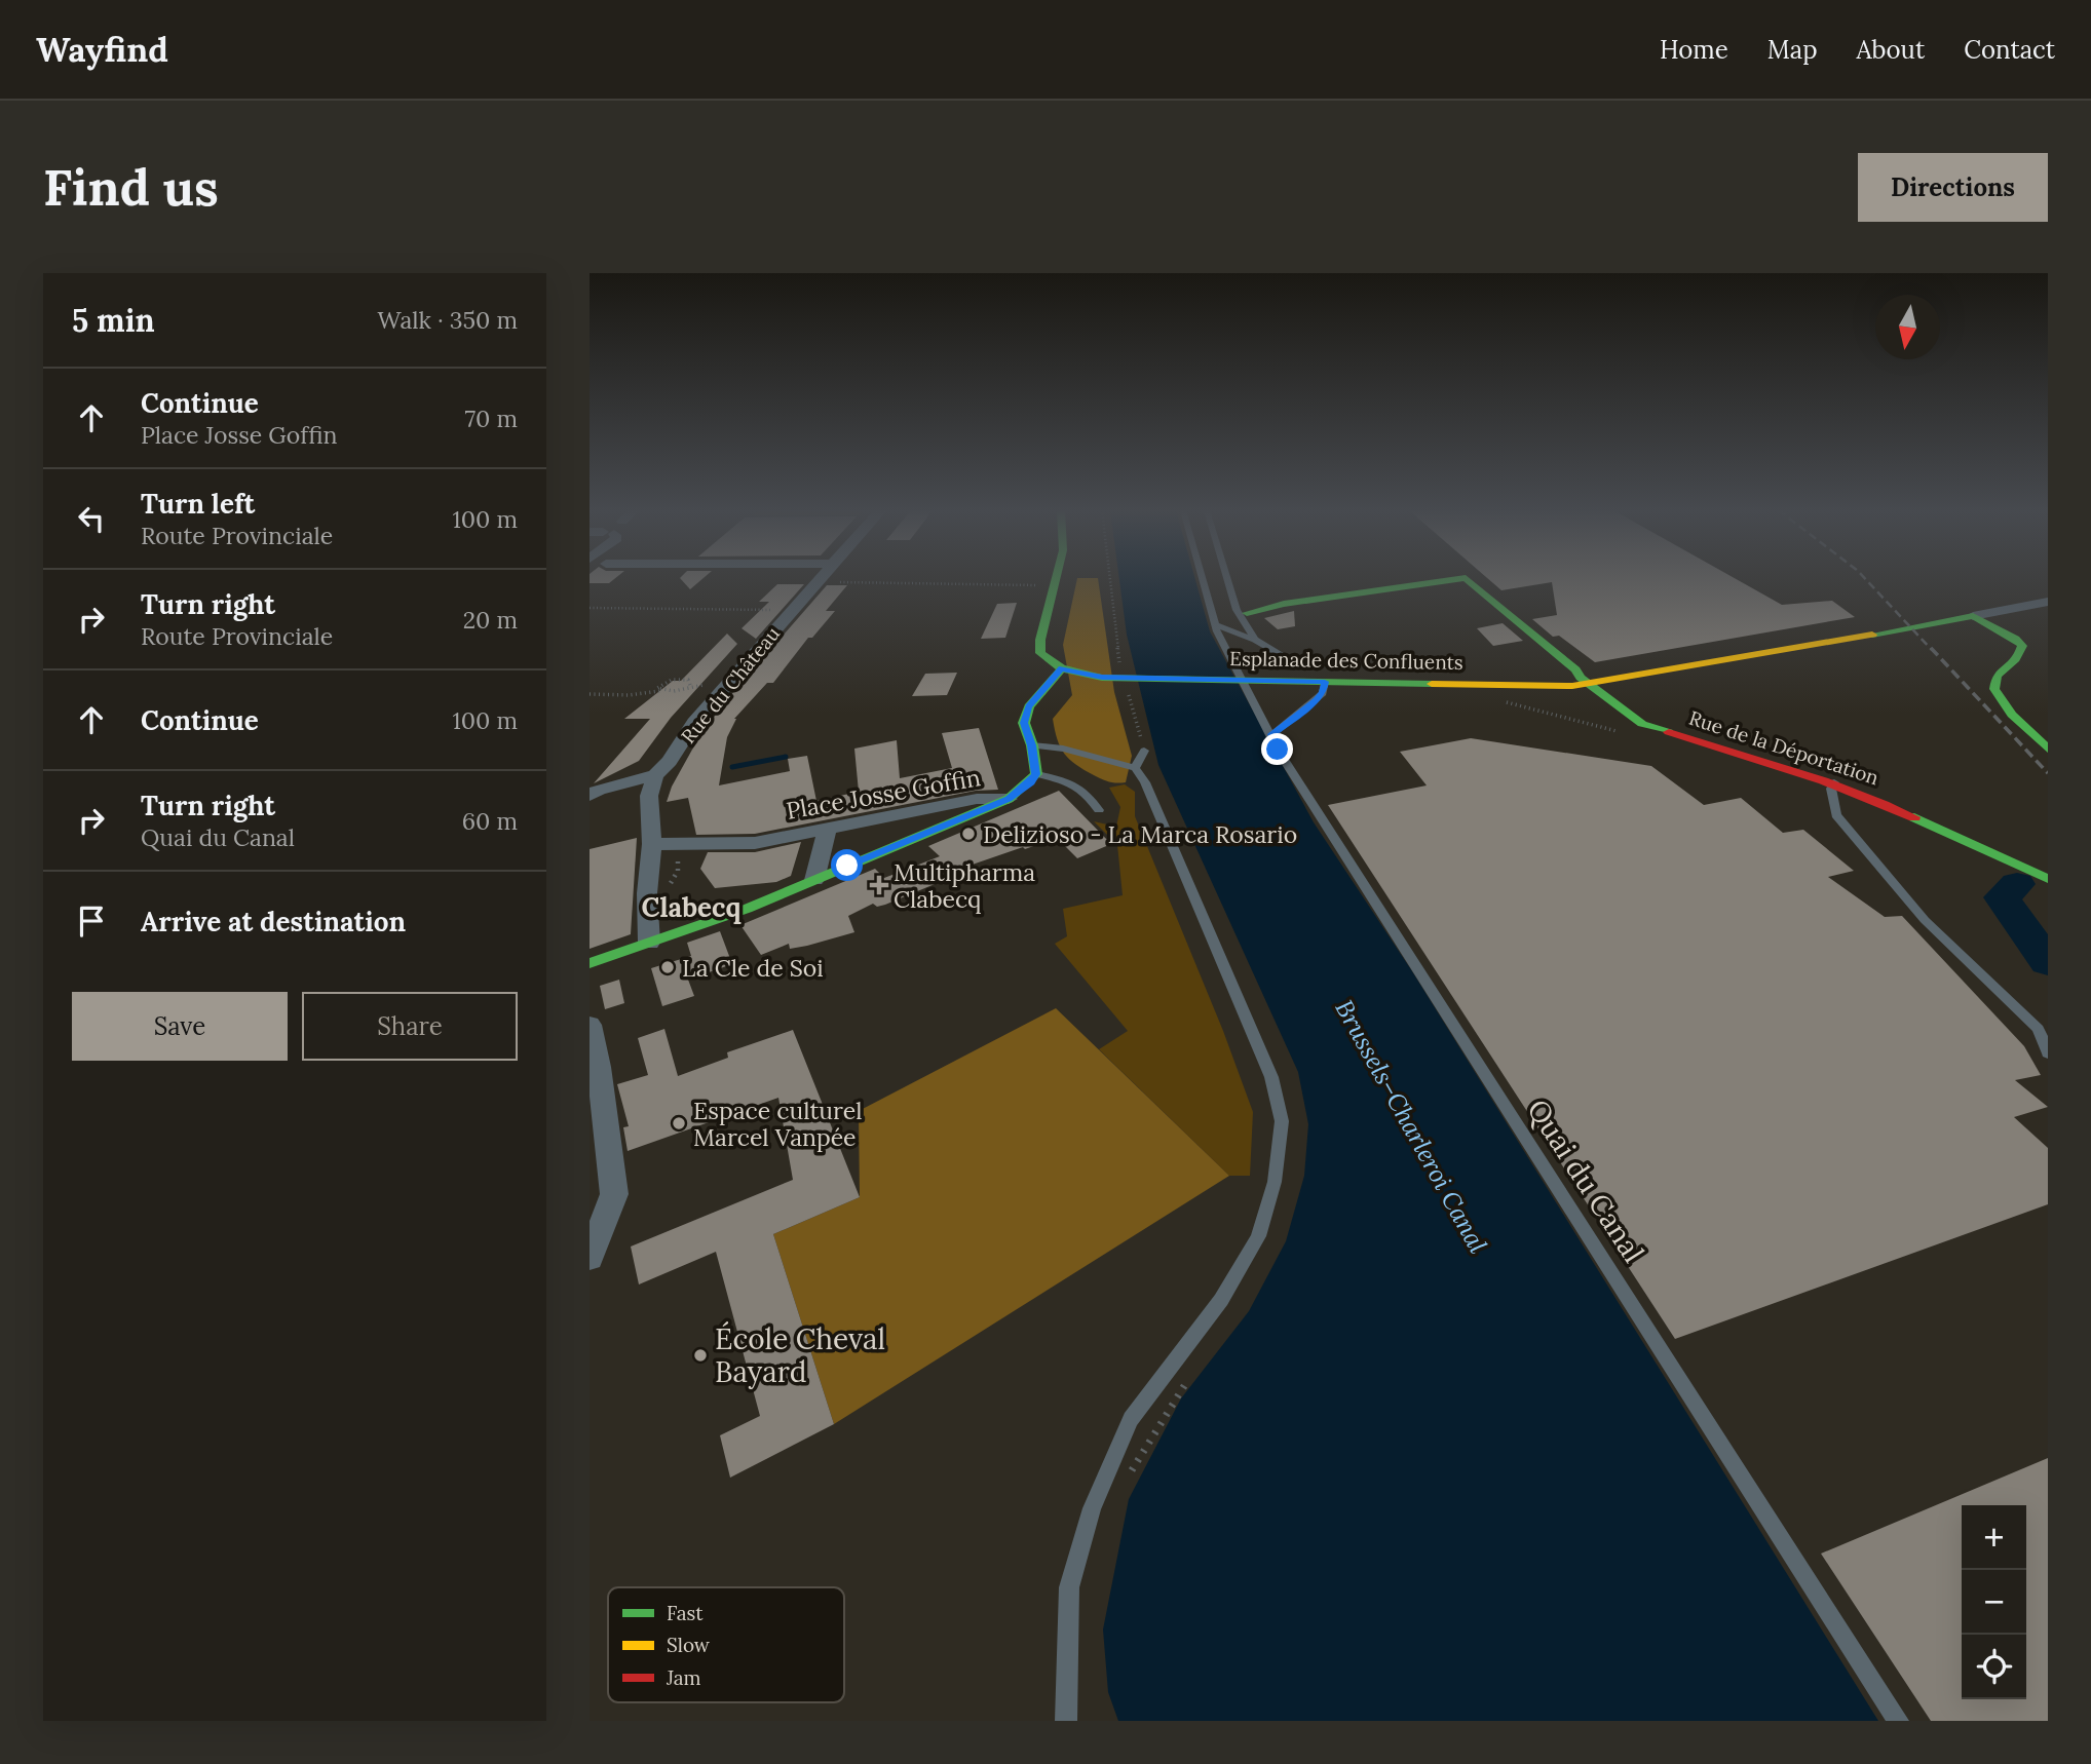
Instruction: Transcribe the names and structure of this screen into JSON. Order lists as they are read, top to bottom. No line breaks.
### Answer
{"streets":{"main road":["Esplanade des Confluents","Rue de la Déportation","Place Josse Goffin"],"street":["Rue du Château"],"lane":["Quai du Canal"]},"crossings":[["Esplanade des Confluents","Rue de la Déportation"]],"districts":["Clabecq"],"water":["Brussels–Charleroi Canal"],"places":{"other":["Delizioso - La Marca Rosario","La Cle de Soi","Espace culturel Marcel Vanpée","École Cheval Bayard"],"health":["Multipharma Clabecq"]},"legend":["Fast","Slow","Jam"],"north":"bottom","page":{"header":"Wayfind","nav":["Home","Map","About","Contact"],"buttons":["Directions",["Save","Share"]],"title":"Find us","heading":["5 min","Walk · 350 m"],"list":[["Continue","Place Josse Goffin","70 m"],["Turn left","Route Provinciale","100 m"],["Turn right","Route Provinciale","20 m"],["Continue","100 m"],["Turn right","Quai du Canal","60 m"],"Arrive at destination"],"map_buttons":["+","−"]}}
